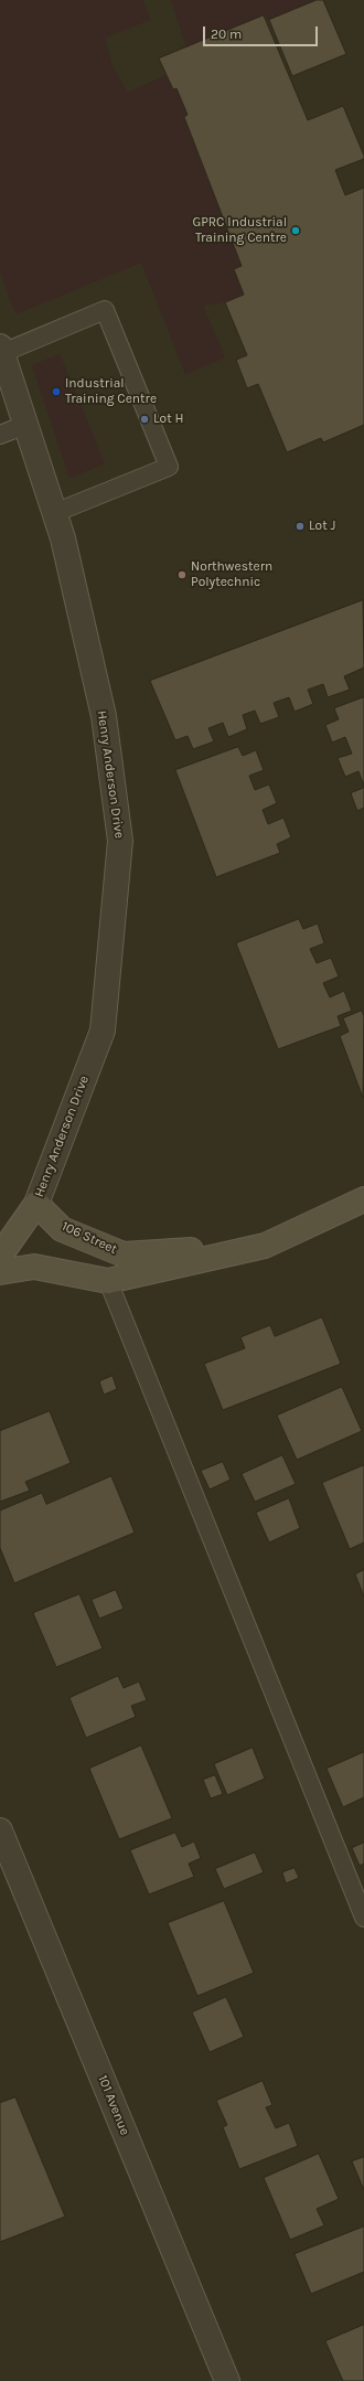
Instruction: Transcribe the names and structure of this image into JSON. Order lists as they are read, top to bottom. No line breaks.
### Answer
{"streets":{"street":["Henry Anderson Drive","106 Street","101 Avenue"]},"crossings":[["Henry Anderson Drive","106 Street"]],"places":["GPRC Industrial Training Centre","Industrial Training Centre","Lot H","Lot J","Northwestern Polytechnic"],"scale_bar":"20 m"}
